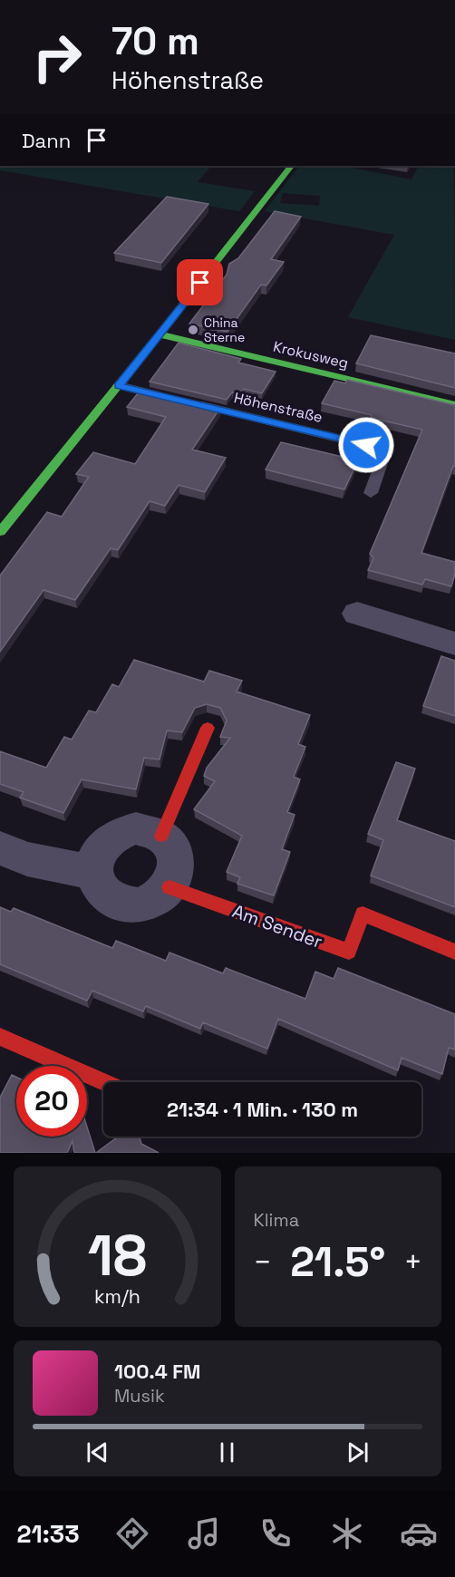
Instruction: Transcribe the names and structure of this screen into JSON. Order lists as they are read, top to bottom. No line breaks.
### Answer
{"streets":{"street":["Krokusweg","Am Sender"],"lane":["Höhenstraße"]},"places":["China Sterne"],"page":{"turn":["70 m","Höhenstraße"],"then":"Dann","limit":"20","trip":"21:34 · 1 Min. · 130 m","tile":"Klima","heat":["−","21.5°","+"],"song":["100.4 FM","Musik"],"tabs":"21:33","gauge":["18","km/h"]}}
